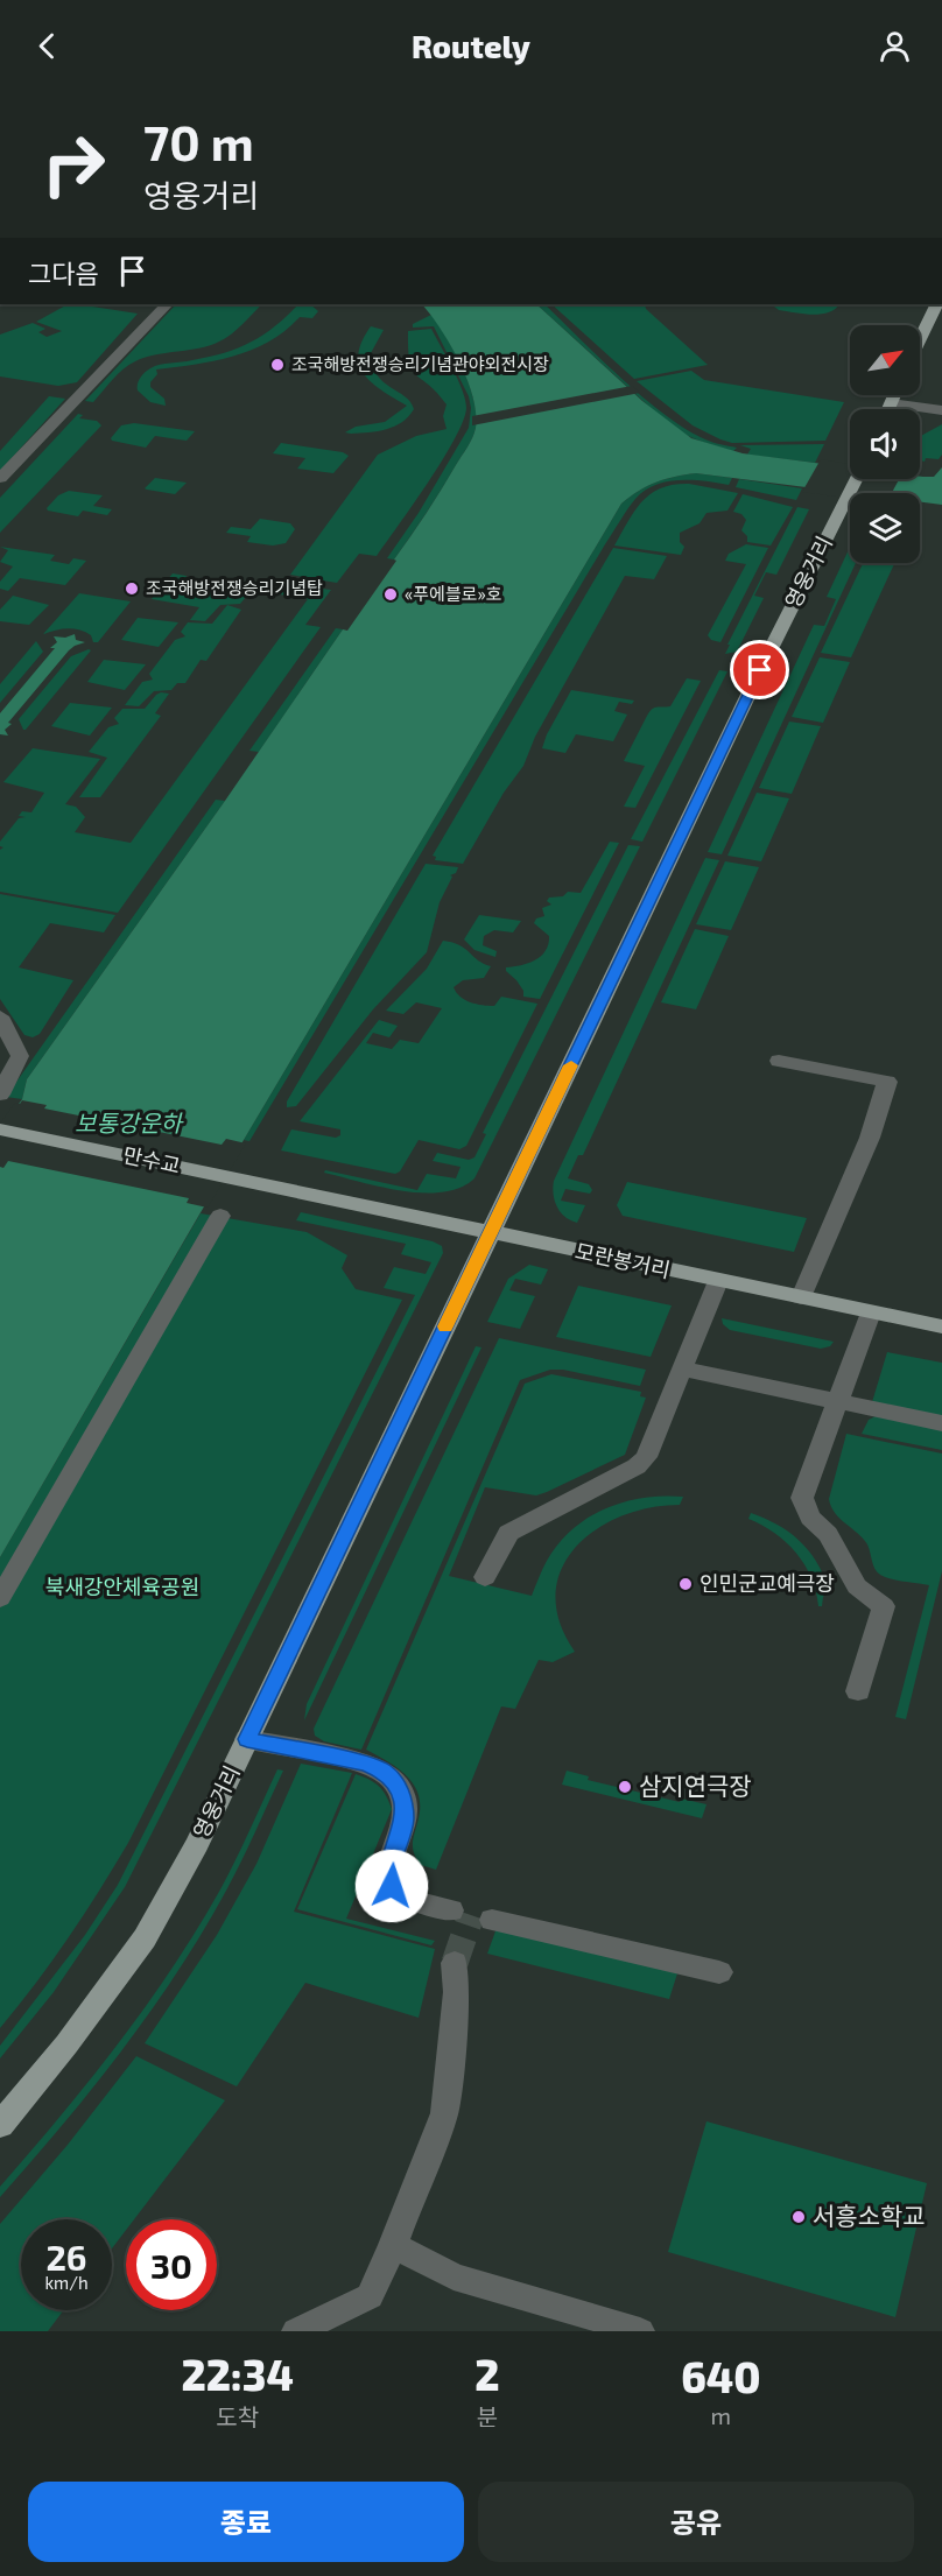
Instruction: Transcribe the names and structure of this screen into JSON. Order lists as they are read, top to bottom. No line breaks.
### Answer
{"streets":{"main road":["영웅거리","만수교","모란봉거리"]},"crossings":[["영웅거리","모란봉거리"],["만수교","모란봉거리"]],"water":["보통강운하"],"parks":["북새강안체육공원"],"places":["조국해방전쟁승리기념관야외전시장","조국해방전쟁승리기념탑","«푸에블로»호","인민군교예극장","삼지연극장","서흥소학교"],"north":"top right","page":{"header":"Routely","turn":["70 m","영웅거리"],"then":"그다음","speed":"26 km/h","limit":"30","eta":["22:34","도착","2","분","640","m"],"buttons":["종료","공유"]}}
